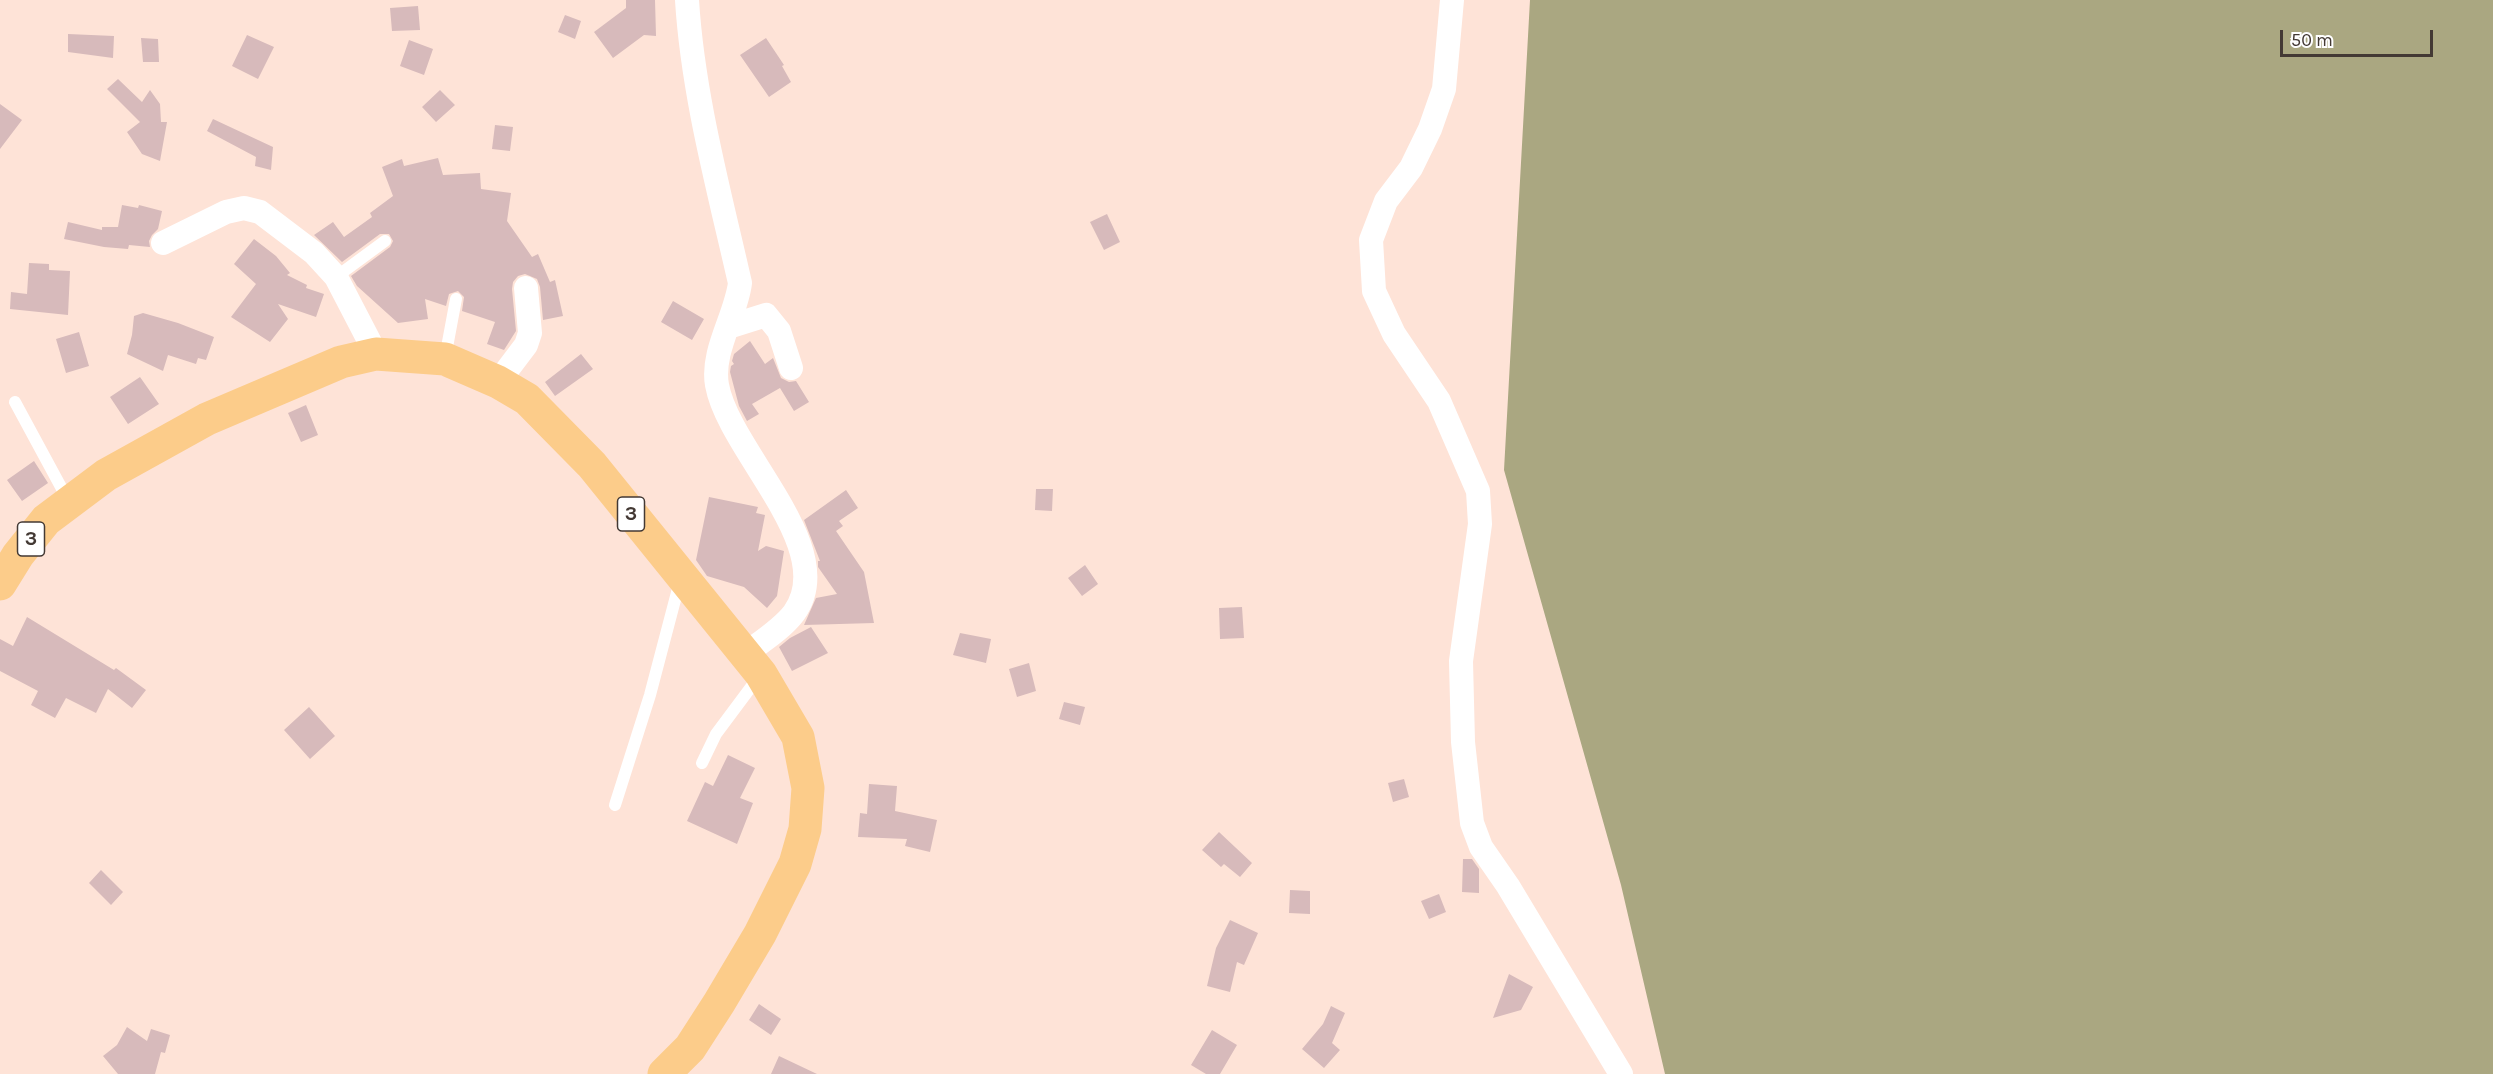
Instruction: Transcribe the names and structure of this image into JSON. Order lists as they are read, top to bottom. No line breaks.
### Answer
{"streets":{"highway":["3"]},"scale_bar":"50 m"}
